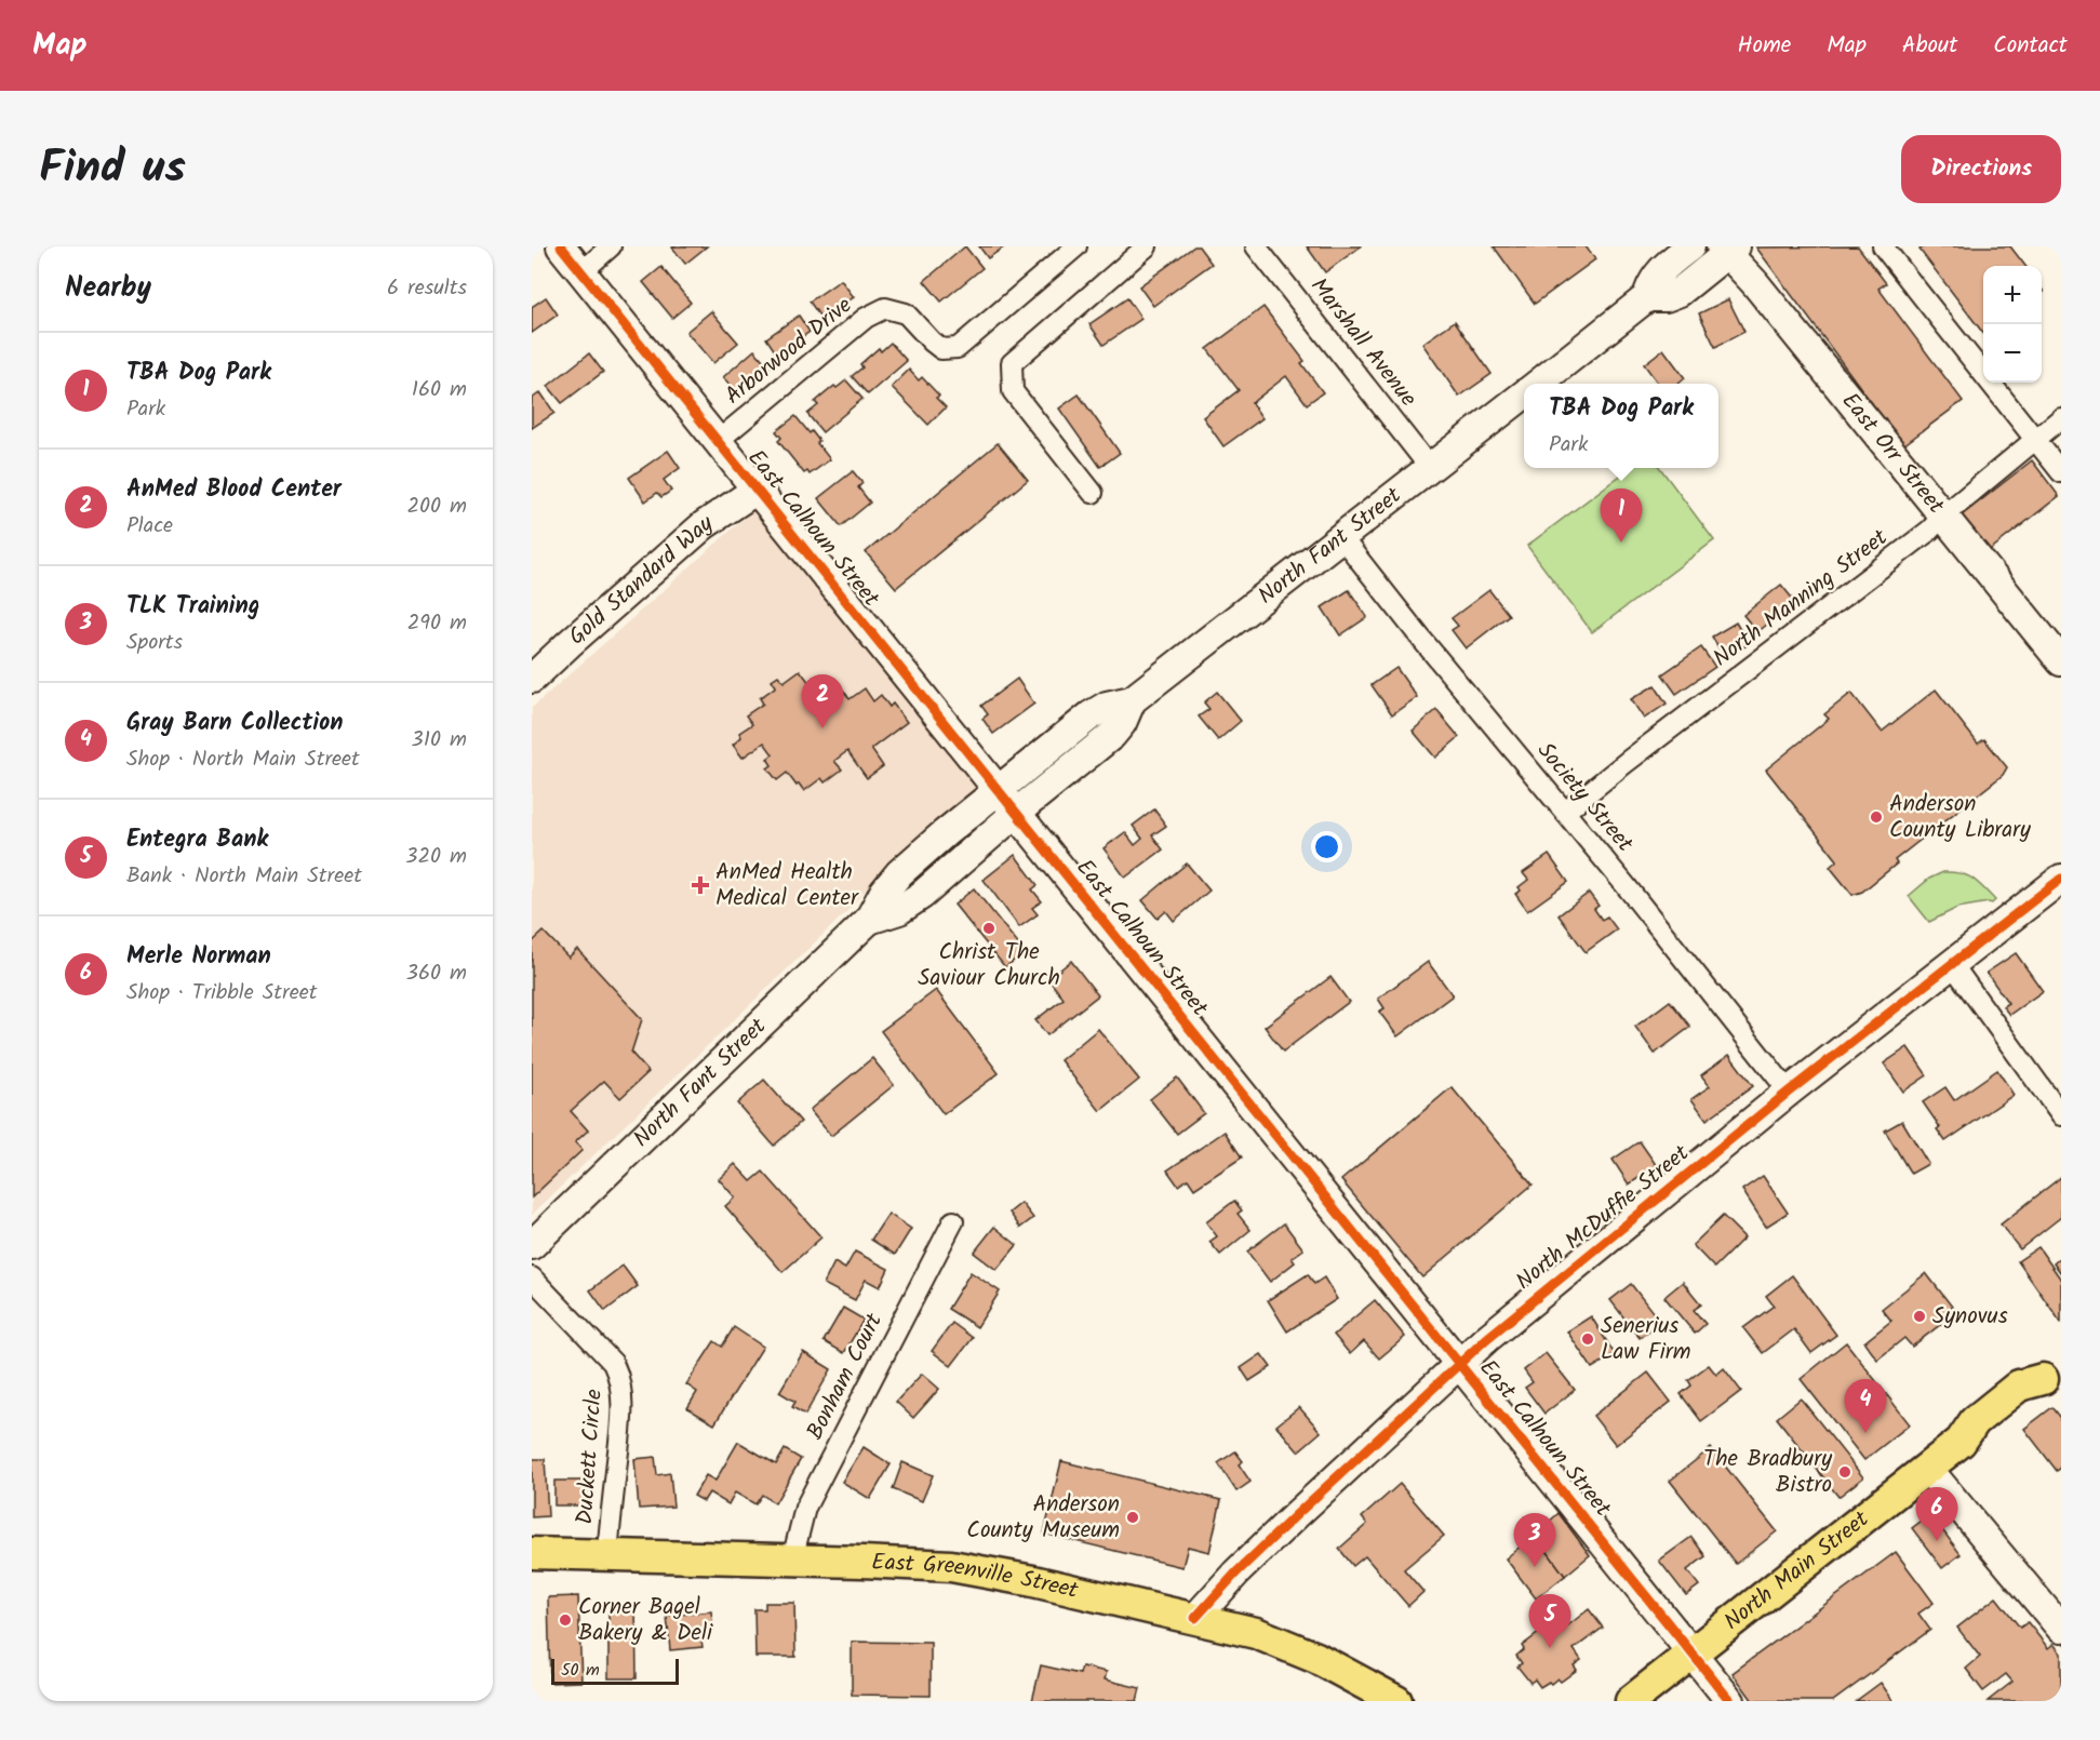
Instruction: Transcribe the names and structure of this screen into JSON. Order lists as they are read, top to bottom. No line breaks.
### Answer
{"streets":{"main road":["North Main Street","East Greenville Street"],"street":["Marshall Avenue","Arborwood Drive","East Orr Street","East Calhoun Street","North Fant Street","Gold Standard Way","North Manning Street","Society Street","North McDuffie Street","Bonham Court","Duckett Circle"]},"crossings":[["Marshall Avenue","North Fant Street"],["Arborwood Drive","East Calhoun Street"],["East Orr Street","North Fant Street"],["East Orr Street","North Manning Street"],["East Calhoun Street","North Fant Street"],["East Calhoun Street","Gold Standard Way"],["East Calhoun Street","North McDuffie Street"],["East Calhoun Street","North Main Street"],["North Fant Street","Society Street"],["North Manning Street","Society Street"],["Society Street","North McDuffie Street"],["North McDuffie Street","East Greenville Street"],["Bonham Court","East Greenville Street"],["Duckett Circle","East Greenville Street"]],"places":{"other":["Anderson County Library","Christ The Saviour Church","Synovus","Senerius Law Firm","The Bradbury Bistro","Anderson County Museum","Corner Bagel Bakery & Deli"],"health":["AnMed Health Medical Center"]},"scale_bar":"50 m","page":{"header":"Map","nav":["Home","Map","About","Contact"],"title":"Find us","buttons":"Directions","heading":["Nearby","6 results"],"map_buttons":["+","−"],"list":[{"mark":"1","name":"TBA Dog Park","note":"Park","value":"160 m"},{"mark":"2","name":"AnMed Blood Center","note":"Place","value":"200 m"},{"mark":"3","name":"TLK Training","note":"Sports","value":"290 m"},{"mark":"4","name":"Gray Barn Collection","note":"Shop · North Main Street","value":"310 m"},{"mark":"5","name":"Entegra Bank","note":"Bank · North Main Street","value":"320 m"},{"mark":"6","name":"Merle Norman","note":"Shop · Tribble Street","value":"360 m"}],"popup":["TBA Dog Park","Park"],"pins":["1","2","4","6","3","5"],"scale":"50 m"}}
